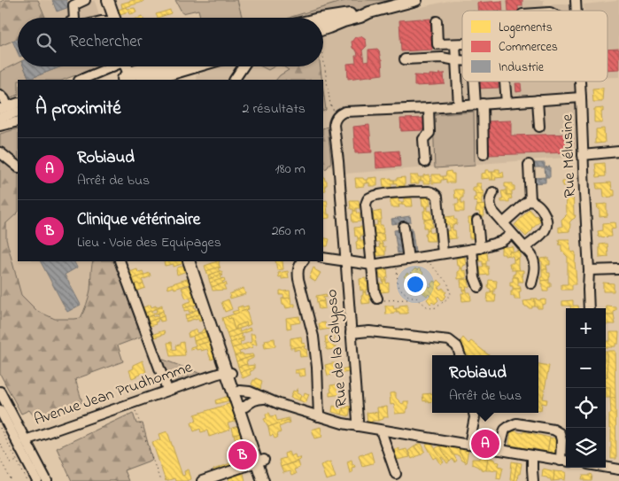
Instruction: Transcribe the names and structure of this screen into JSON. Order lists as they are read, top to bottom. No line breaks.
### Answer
{"streets":{"street":["Rue Mélusine","Rue de la Calypso","Avenue Jean Prudhomme"]},"legend":["Logements","Commerces","Industrie"],"page":{"search":"Rechercher","heading":["À proximité","2 résultats"],"list":[{"mark":"A","name":"Robiaud","note":"Arrêt de bus","value":"180 m"},{"mark":"B","name":"Clinique vétérinaire","note":"Lieu · Voie des Equipages","value":"260 m"}],"map_buttons":["+","−"],"popup":["Robiaud","Arrêt de bus"],"pins":["A","B"]}}
